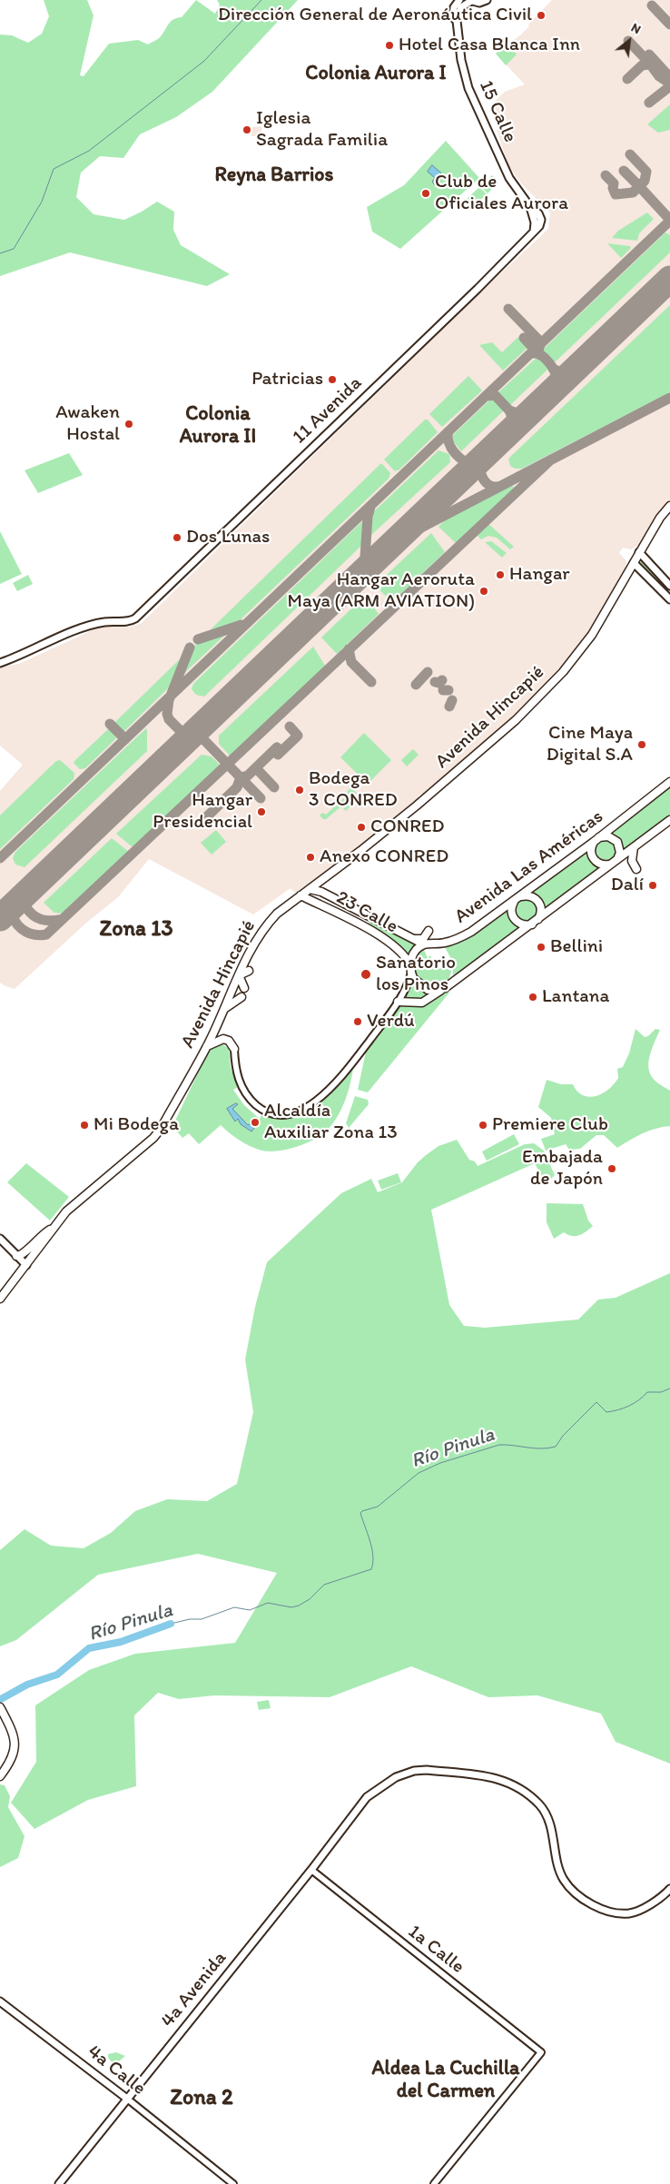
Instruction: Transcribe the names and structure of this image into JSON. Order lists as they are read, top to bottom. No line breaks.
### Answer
{"streets":{"main road":["15 Calle","11 Avenida","Avenida Hincapié","Avenida Las Américas","23 Calle","4a Avenida","4a Calle"],"street":["1a Calle"]},"crossings":[["15 Calle","11 Avenida"],["Avenida Hincapié","23 Calle"],["Avenida Las Américas","23 Calle"],["1a Calle","4a Avenida"],["4a Avenida","4a Calle"]],"districts":["Colonia Aurora I","Reyna Barrios","Colonia Aurora II","Zona 13","Aldea La Cuchilla del Carmen","Zona 2"],"water":["Río Pinula"],"places":["Dirección General de Aeronáutica Civil","Hotel Casa Blanca Inn","Iglesia Sagrada Familia","Club de Oficiales Aurora","Patricias","Awaken Hostal","Dos Lunas","Hangar","Hangar Aeroruta Maya (ARM AVIATION)","Cine Maya Digital S.A","Bodega 3 CONRED","Hangar Presidencial","CONRED","Anexo CONRED","Dalí","Bellini","Sanatorio los Pinos","Lantana","Verdú","Alcaldía Auxiliar Zona 13","Mi Bodega","Premiere Club","Embajada de Japón"],"north":"top right"}
